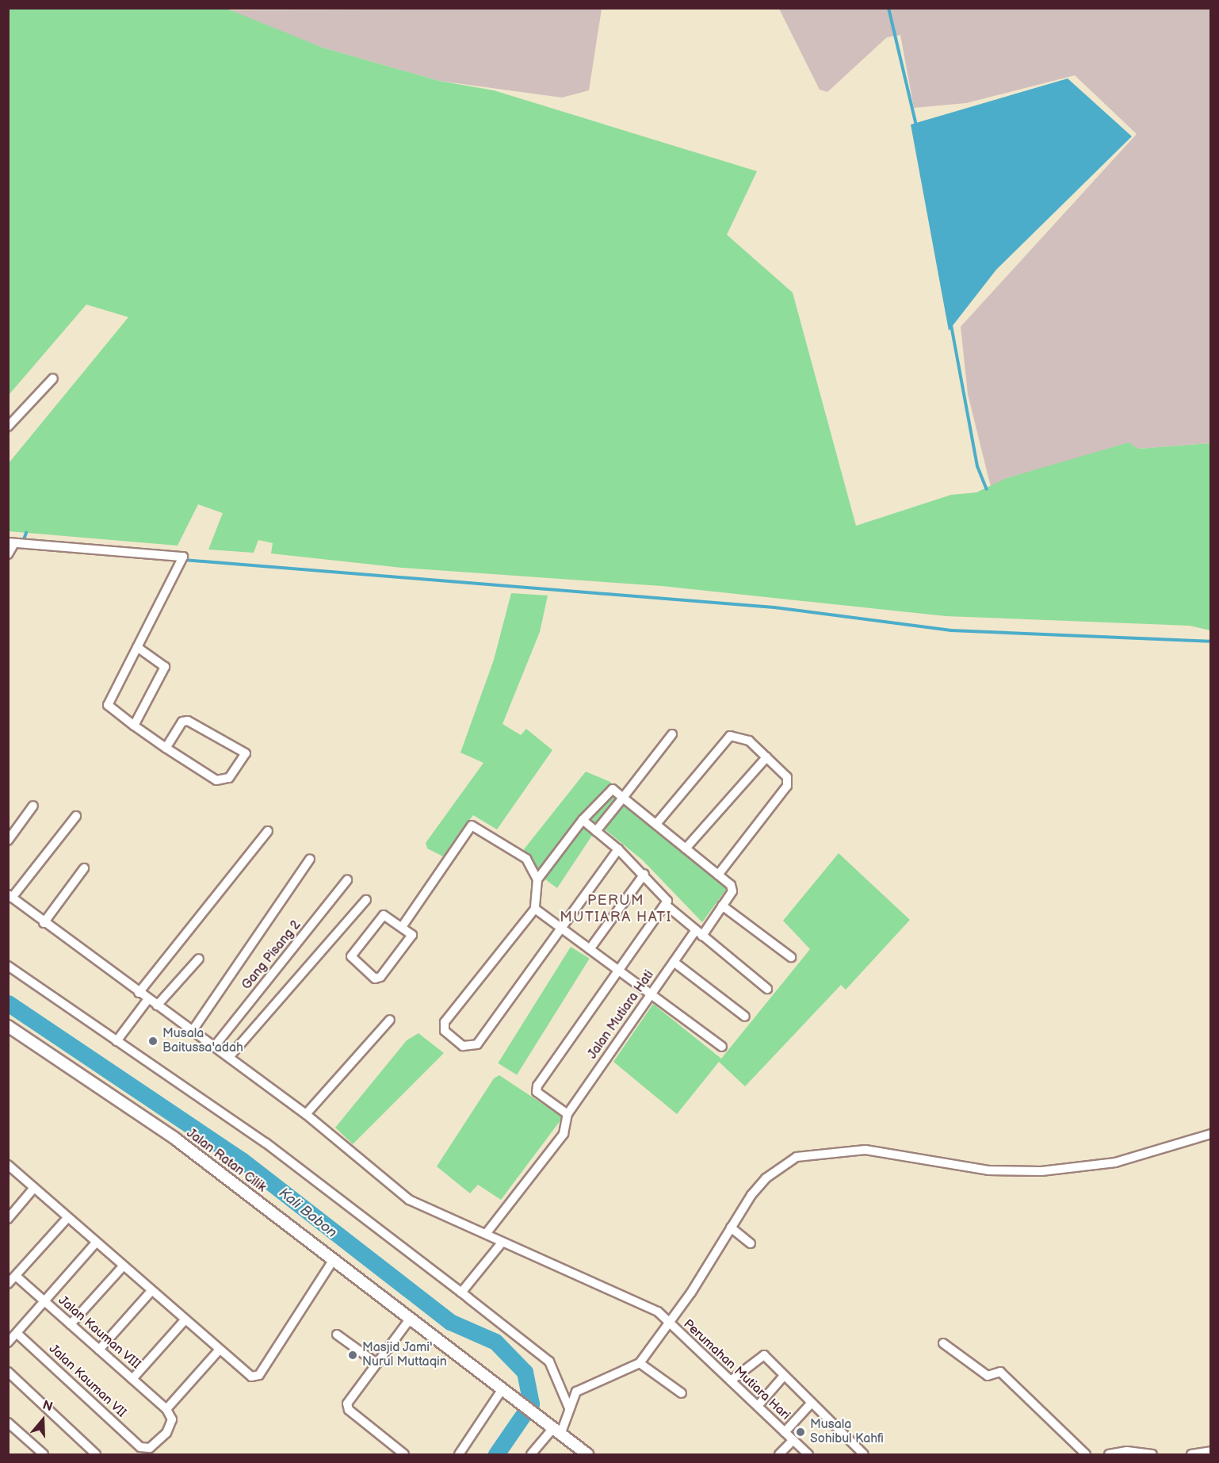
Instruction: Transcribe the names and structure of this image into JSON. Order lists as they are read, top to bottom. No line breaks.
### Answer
{"streets":{"street":["Gang Pisang 2","Jalan Mutiara Hati","Jalan Ratan Cilik","Jalan Kauman VIII","Perumahan Mutiara Hari","Jalan Kauman VII"]},"crossings":[["Gang Pisang 2","Perumahan Mutiara Hari"],["Jalan Mutiara Hati","Perumahan Mutiara Hari"],["Jalan Kauman VIII","Jalan Kauman VII"]],"districts":["PERUM MUTIARA HATI"],"water":["Kali Babon"],"places":["Musala Baitussa'adah","Masjid Jami' Nurul Muttaqin","Musala Sohibul Kahfi"],"north":"top"}
